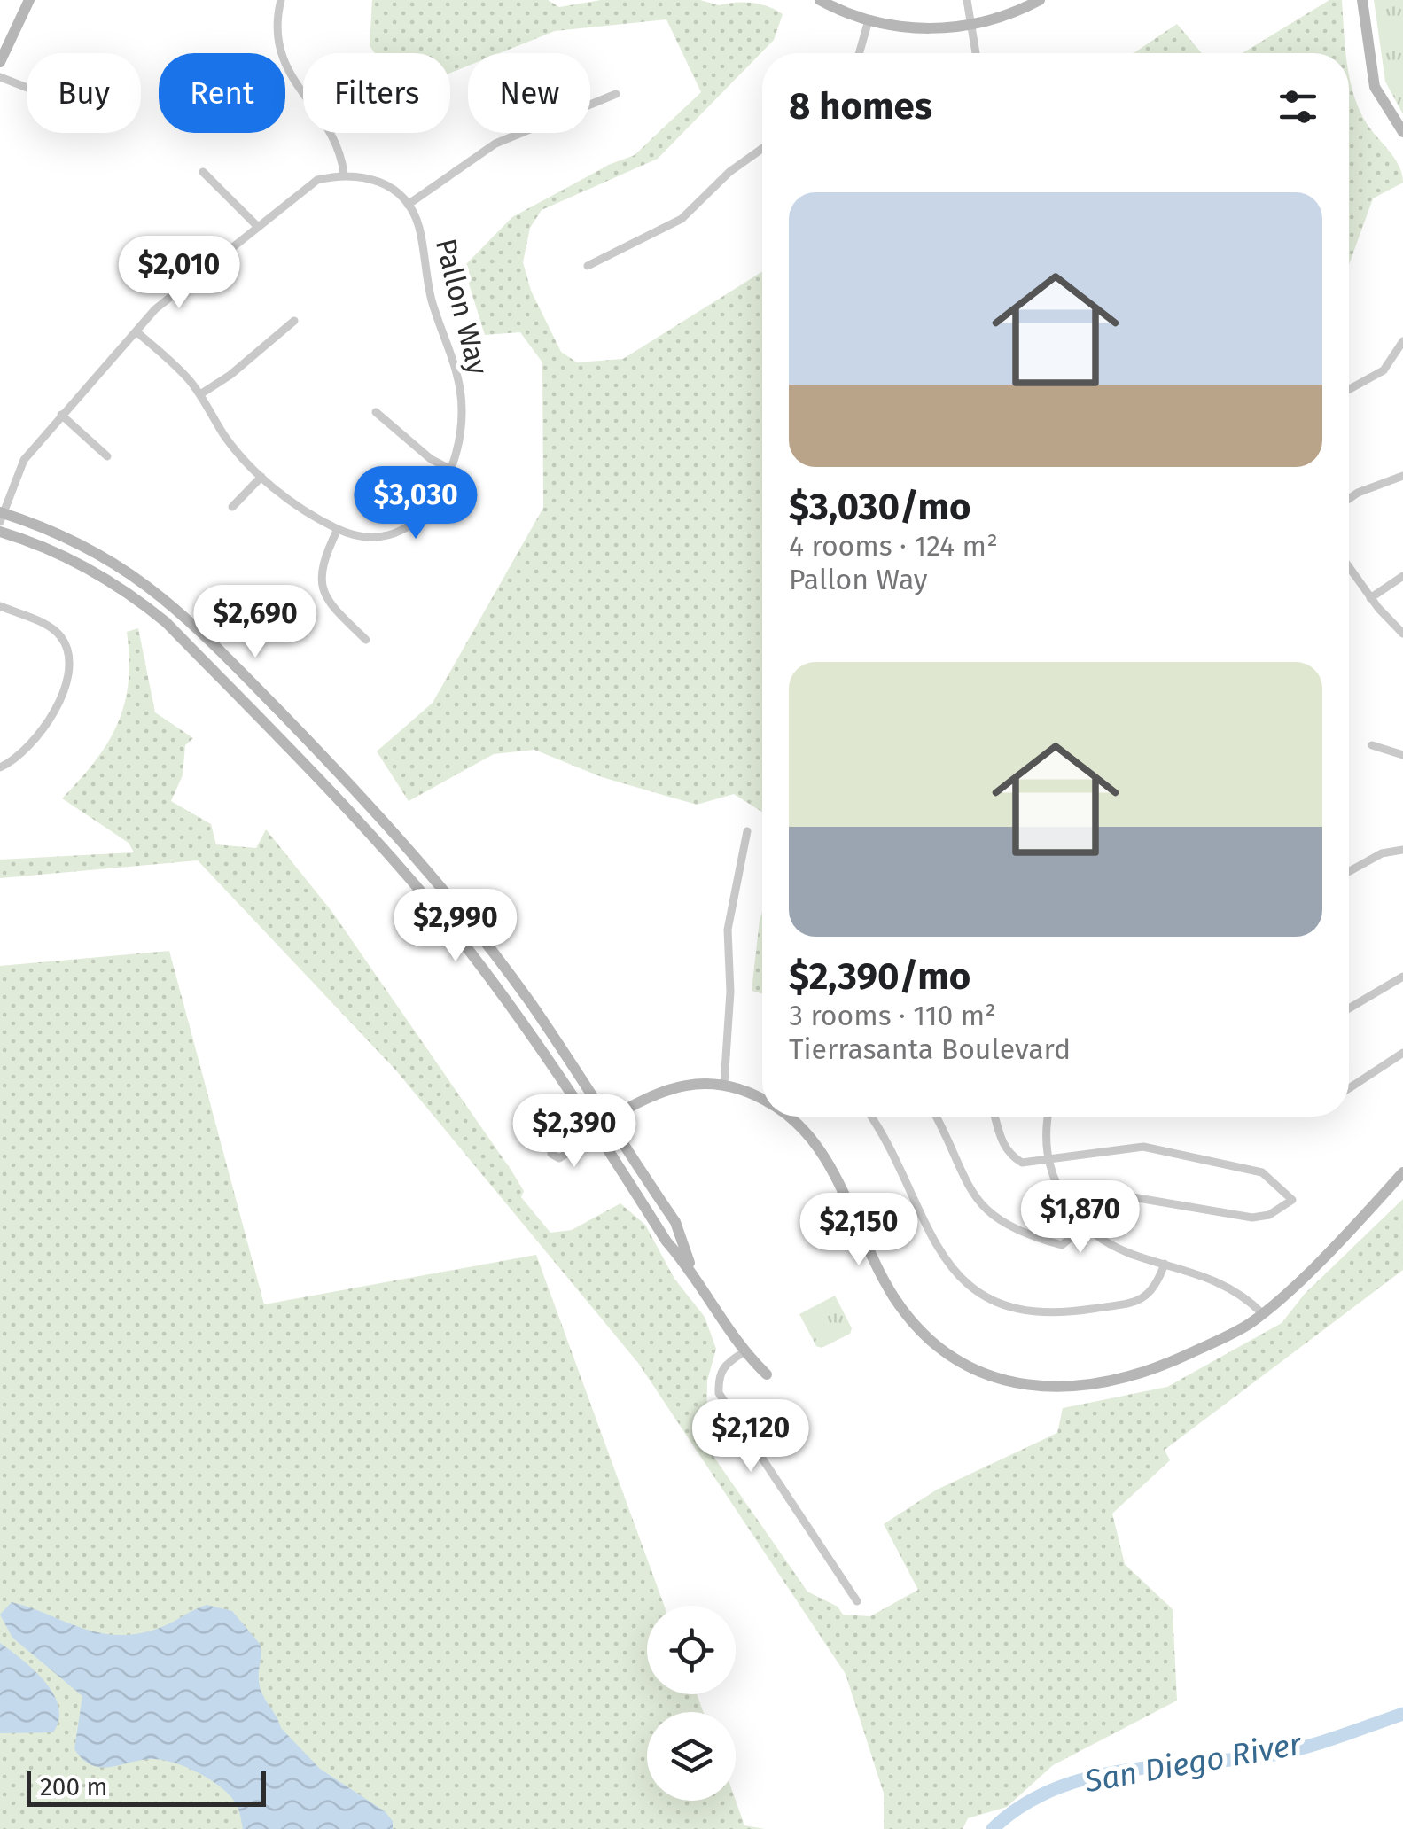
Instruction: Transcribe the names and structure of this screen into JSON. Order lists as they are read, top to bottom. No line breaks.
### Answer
{"streets":{"street":["Pallon Way"]},"water":["San Diego River"],"scale_bar":"200 m","page":{"chip":["Buy","Rent","Filters","New"],"heading":"8 homes","list":[{"name":"$3,030/mo","note":"4 rooms · 124 m² · Pallon Way"},{"name":"$2,390/mo","note":"3 rooms · 110 m² · Tierrasanta Boulevard"}],"price":["$2,010","$3,030","$2,690","$2,990","$2,390","$1,870","$2,150","$2,120"],"scale":"200 m"}}
